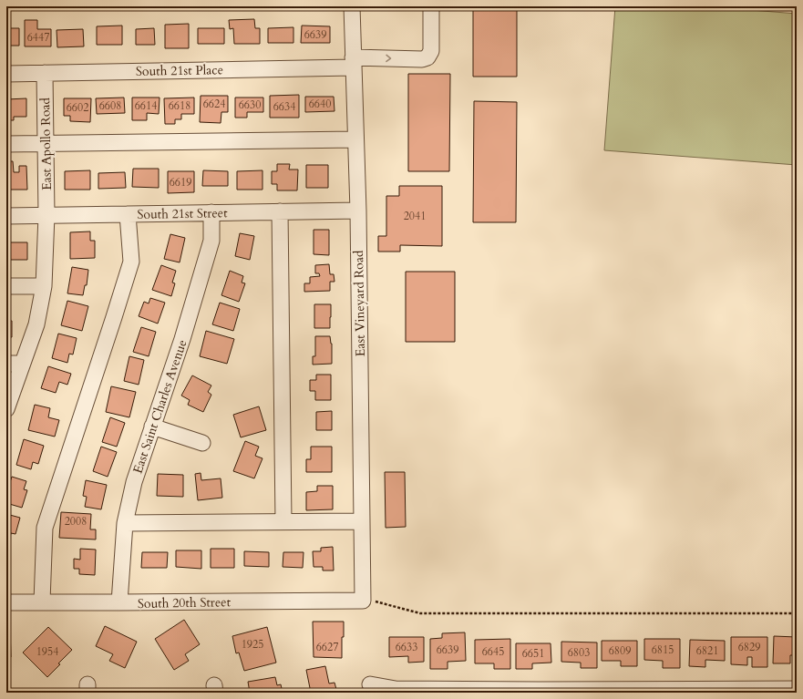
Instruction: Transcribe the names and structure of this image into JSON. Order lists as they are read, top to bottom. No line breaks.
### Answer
{"streets":{"street":["South 21st Place","East Apollo Road","South 21st Street","East Vineyard Road","East Saint Charles Avenue","South 20th Street"]},"crossings":[["South 21st Place","East Apollo Road"],["South 21st Place","East Vineyard Road"],["East Apollo Road","South 21st Street"],["South 21st Street","East Vineyard Road"],["South 21st Street","East Saint Charles Avenue"],["East Vineyard Road","South 20th Street"],["East Saint Charles Avenue","South 20th Street"]],"house_numbers":["6639","6447","6624","6640","6630","6608","6614","6618","6634","6602","6619","2041","2008","1925","6627","6633","6829","6639","6815","6809","6821","1954","6645","6803","6651"]}
